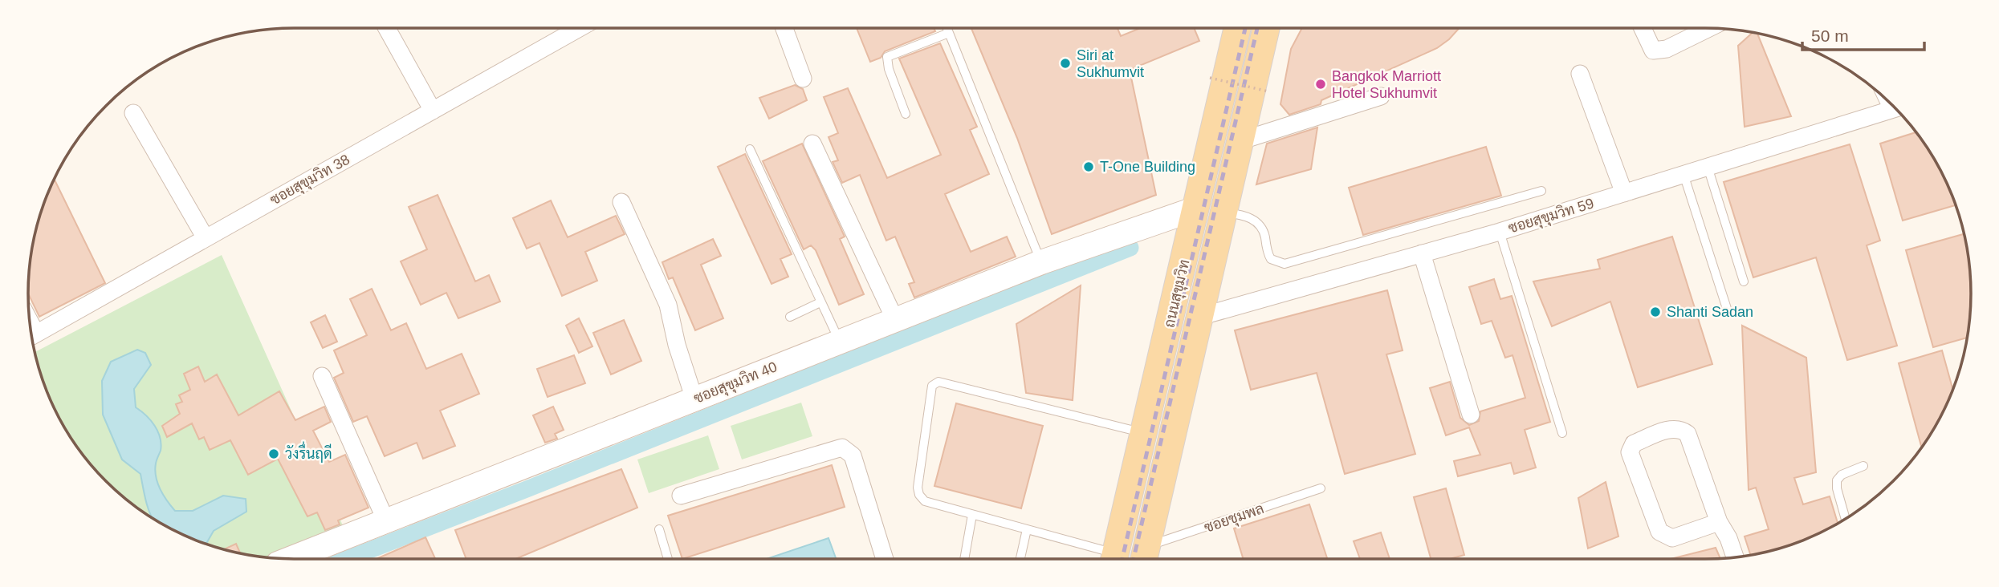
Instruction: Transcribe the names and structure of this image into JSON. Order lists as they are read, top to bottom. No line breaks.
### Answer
{"streets":{"main road":["ถนนสุขุมวิท"],"street":["ซอยสุขุมวิท 38","ซอยสุขุมวิท 59","ซอยสุขุมวิท 40"],"lane":["ซอยชุมพล"]},"crossings":[["ซอยสุขุมวิท 59","ถนนสุขุมวิท"],["ถนนสุขุมวิท","ซอยสุขุมวิท 40"],["ถนนสุขุมวิท","ซอยชุมพล"]],"places":["Siri at Sukhumvit","Bangkok Marriott Hotel Sukhumvit","T-One Building","Shanti Sadan","วังรื่นฤดี"],"scale_bar":"50 m"}
